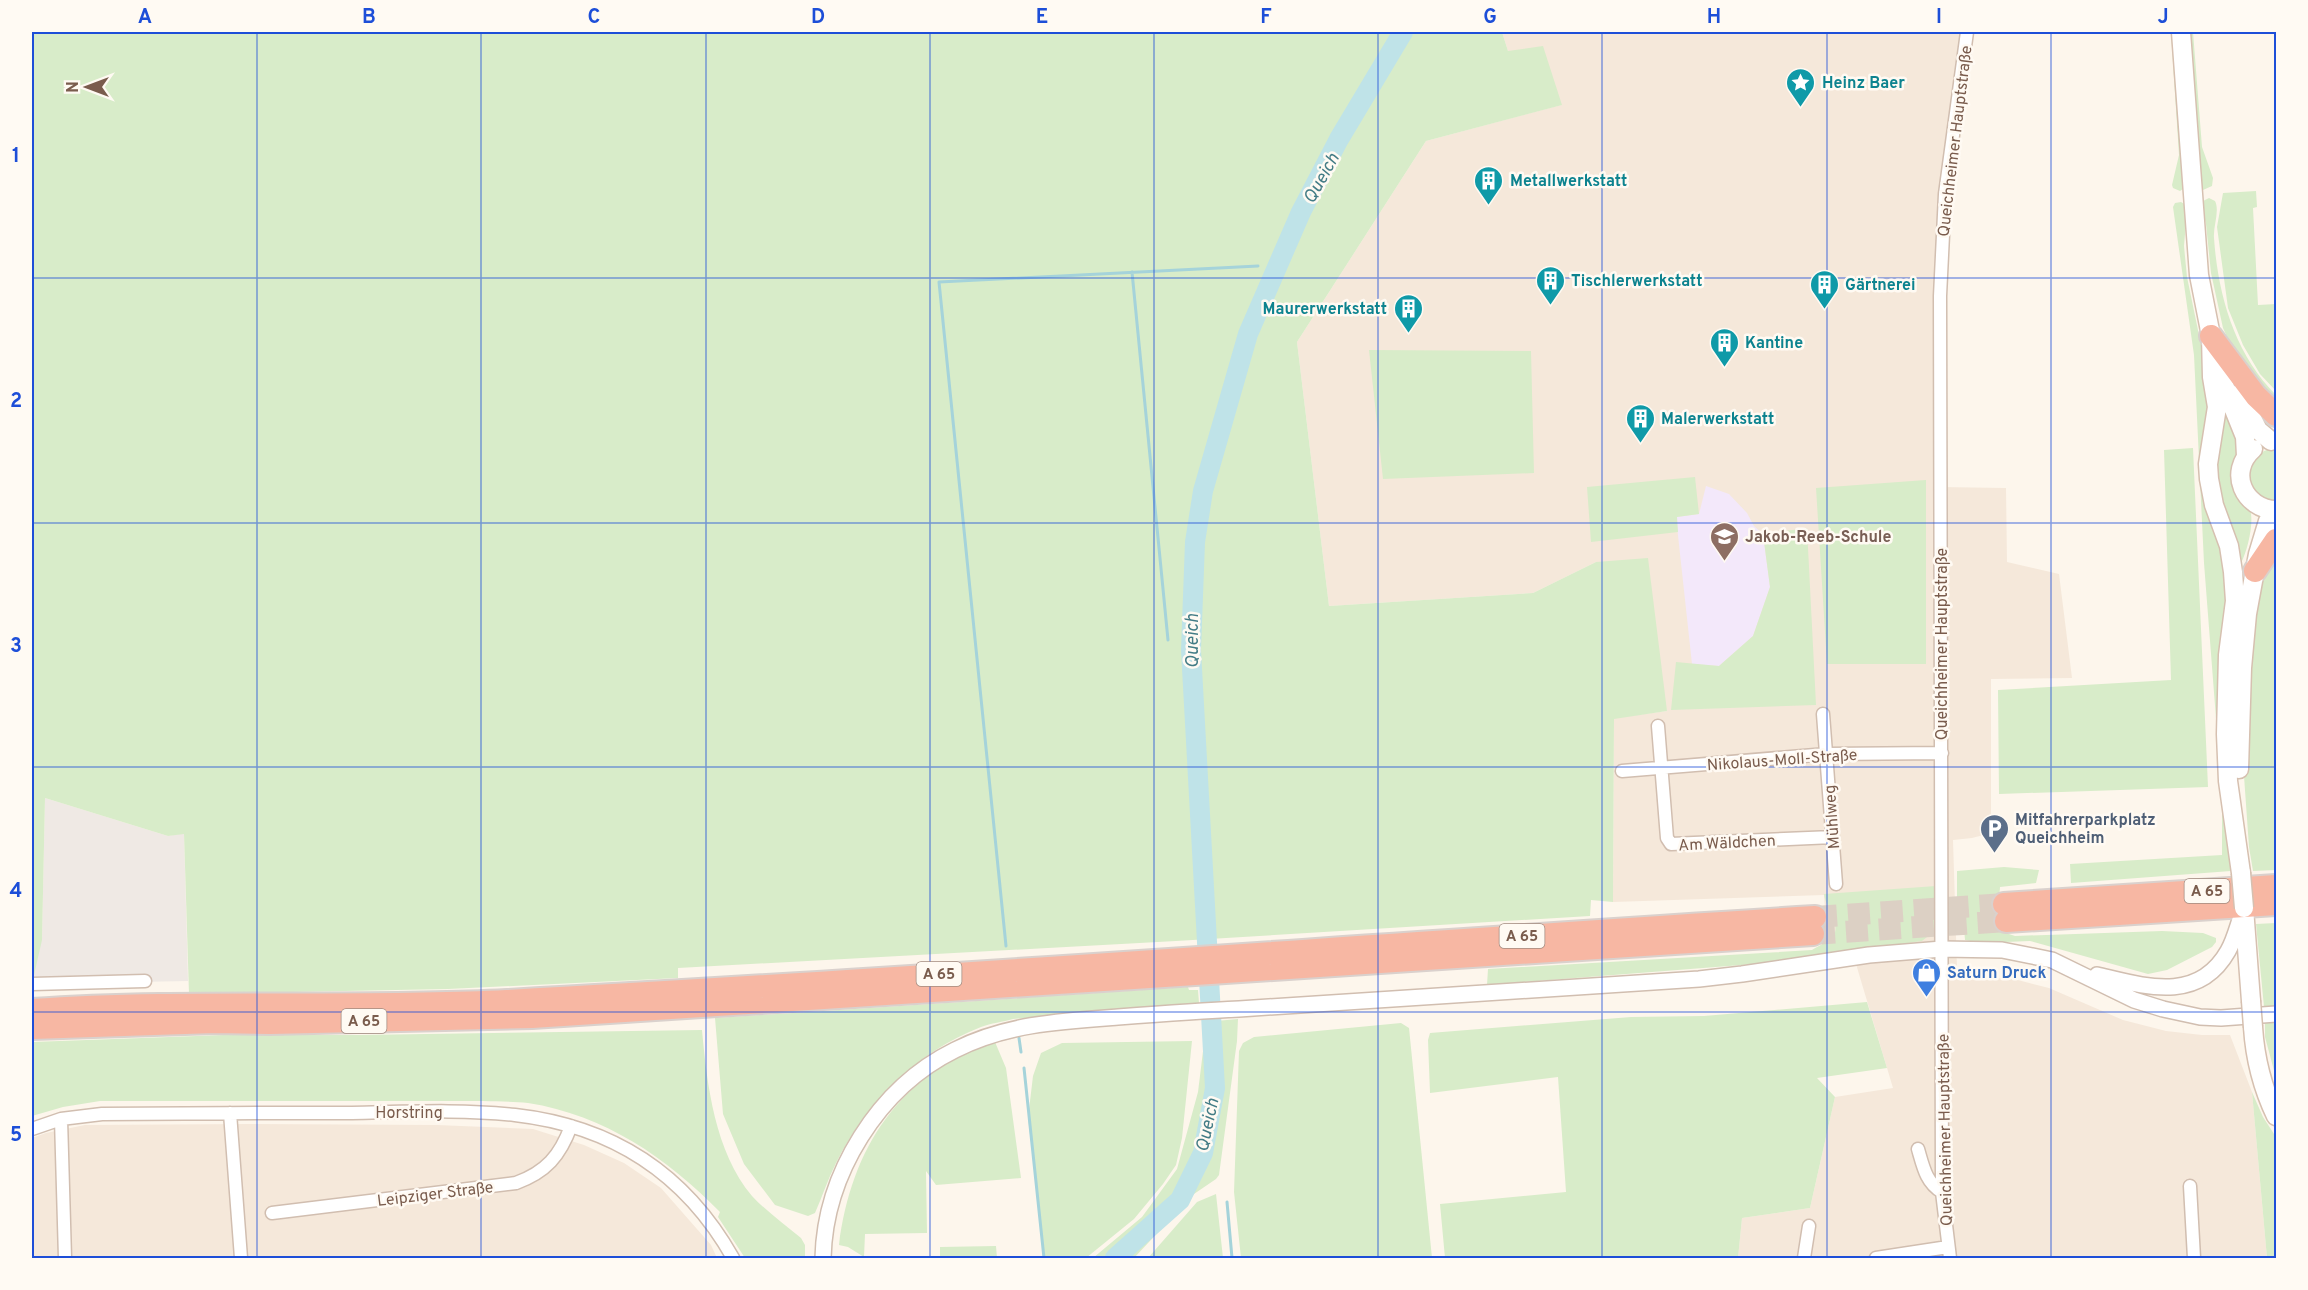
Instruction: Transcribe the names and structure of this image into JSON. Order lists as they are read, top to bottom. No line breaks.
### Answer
{"streets":{"highway":["A 65"],"street":["Queichheimer Hauptstraße","Nikolaus-Moll-Straße","Mühlweg","Am Wäldchen","Horstring","Leipziger Straße"]},"crossings":[["Queichheimer Hauptstraße","Nikolaus-Moll-Straße"],["Nikolaus-Moll-Straße","Mühlweg"],["Nikolaus-Moll-Straße","Am Wäldchen"],["Mühlweg","Am Wäldchen"],["Horstring","Leipziger Straße"]],"water":["Queich"],"places":{"place":["Heinz Baer"],"building":["Metallwerkstatt","Tischlerwerkstatt","Gärtnerei","Maurerwerkstatt","Kantine","Malerwerkstatt"],"school or university":["Jakob-Reeb-Schule"],"parking":["Mitfahrerparkplatz Queichheim"],"shop":["Saturn Druck"]},"north":"left","grid":{"columns":["A","B","C","D","E","F","G","H","I","J"],"rows":["1","2","3","4","5"]}}
